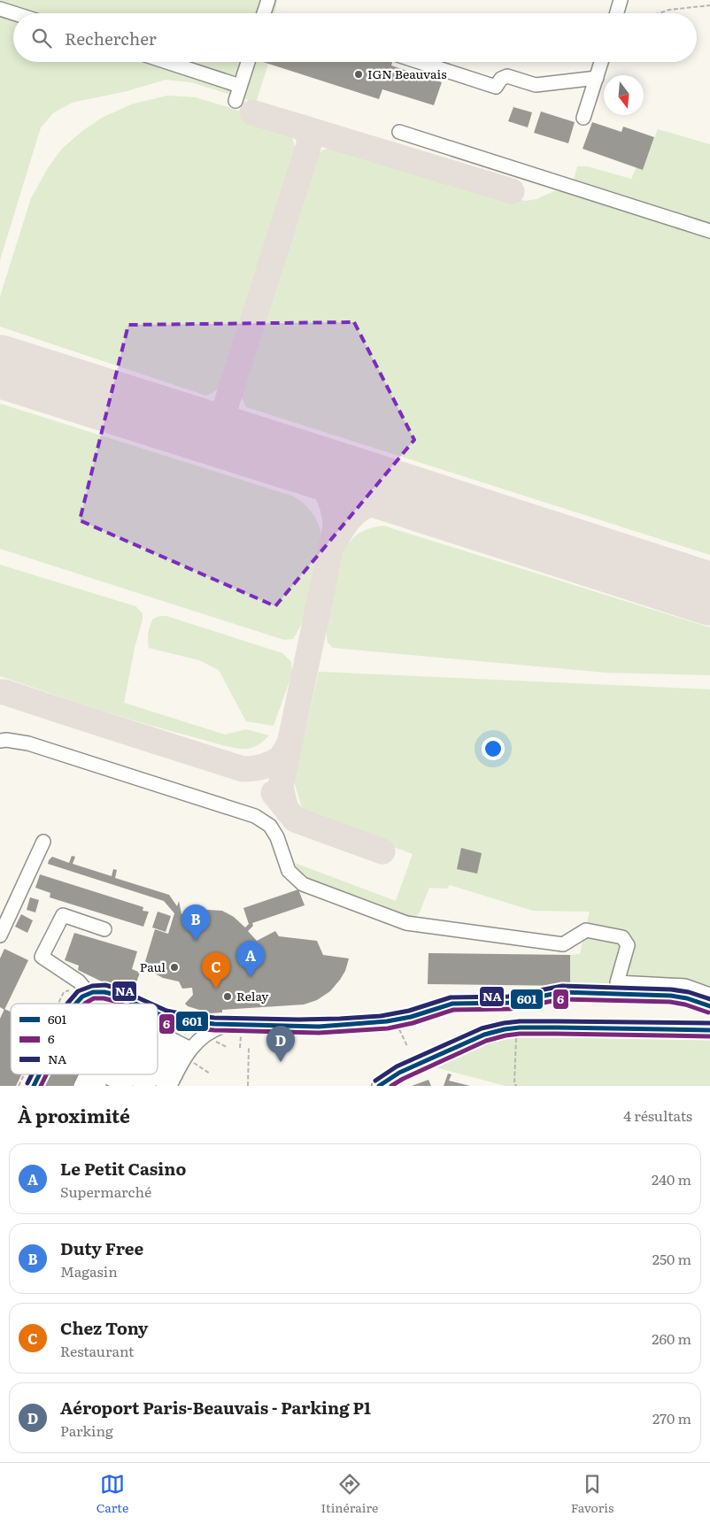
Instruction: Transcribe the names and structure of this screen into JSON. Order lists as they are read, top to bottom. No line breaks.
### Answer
{"places":["IGN Beauvais","Paul","Relay"],"lines":["transit line NA","transit line 601","transit line 6"],"legend":["601","6","NA"],"north":"bottom","page":{"search":"Rechercher","pins":["B","A","C","D"],"heading":["À proximité","4 résultats"],"list":[{"mark":"A","name":"Le Petit Casino","note":"Supermarché","value":"240 m"},{"mark":"B","name":"Duty Free","note":"Magasin","value":"250 m"},{"mark":"C","name":"Chez Tony","note":"Restaurant","value":"260 m"},{"mark":"D","name":"Aéroport Paris-Beauvais - Parking P1","note":"Parking","value":"270 m"}],"nav":["Carte","Itinéraire","Favoris"]}}
